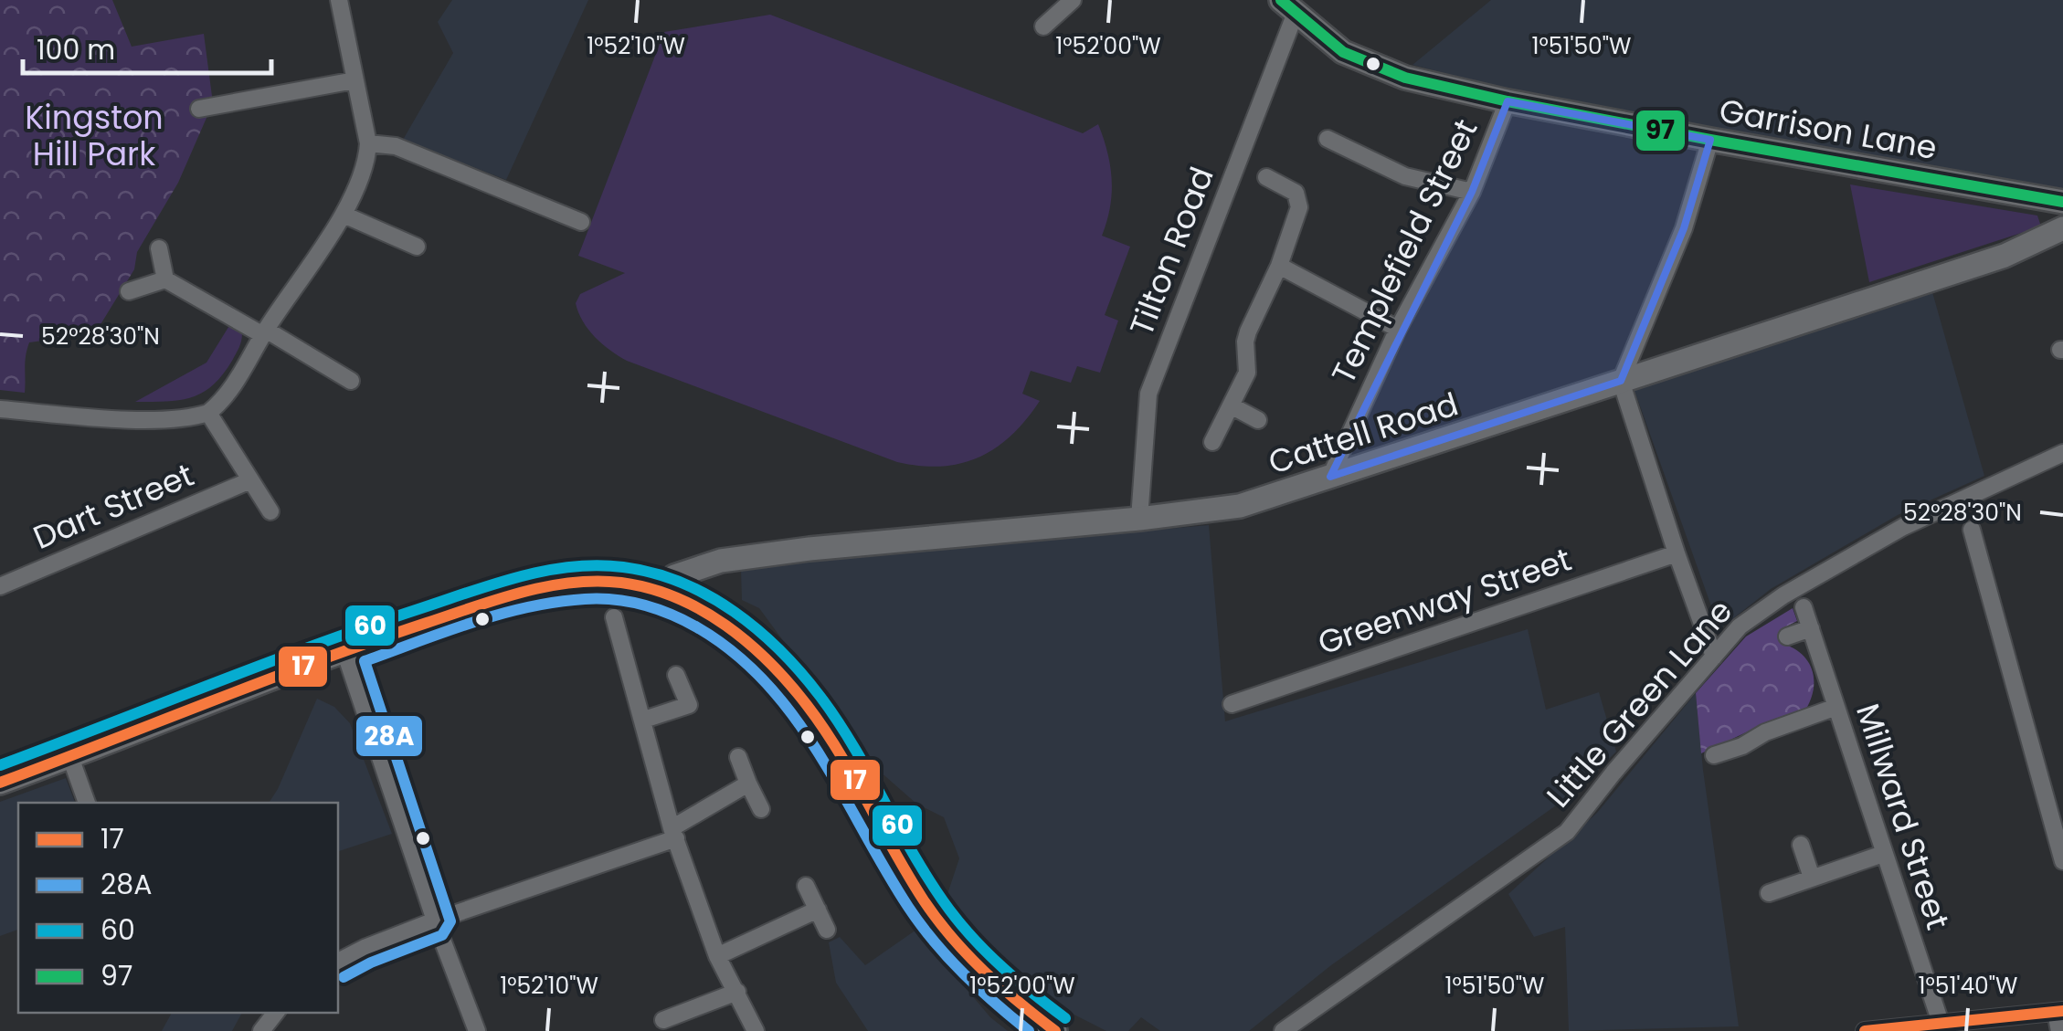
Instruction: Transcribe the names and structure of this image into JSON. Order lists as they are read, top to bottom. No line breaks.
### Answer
{"streets":{"main road":["Garrison Lane","Cattell Road"],"street":["Tilton Road","Templefield Street","Dart Street","Greenway Street","Little Green Lane","Millward Street"]},"crossings":[["Garrison Lane","Tilton Road"],["Garrison Lane","Templefield Street"],["Tilton Road","Cattell Road"],["Templefield Street","Cattell Road"]],"parks":["Kingston Hill Park"],"lines":["transit line 97","transit line 60","transit line 17","transit line 28A"],"legend":["17","28A","60","97"],"scale_bar":"100 m","coordinates":["1°52'10\"W","1°52'00\"W","1°51'50\"W","52°28'30\"N","1°51'40\"W"]}
